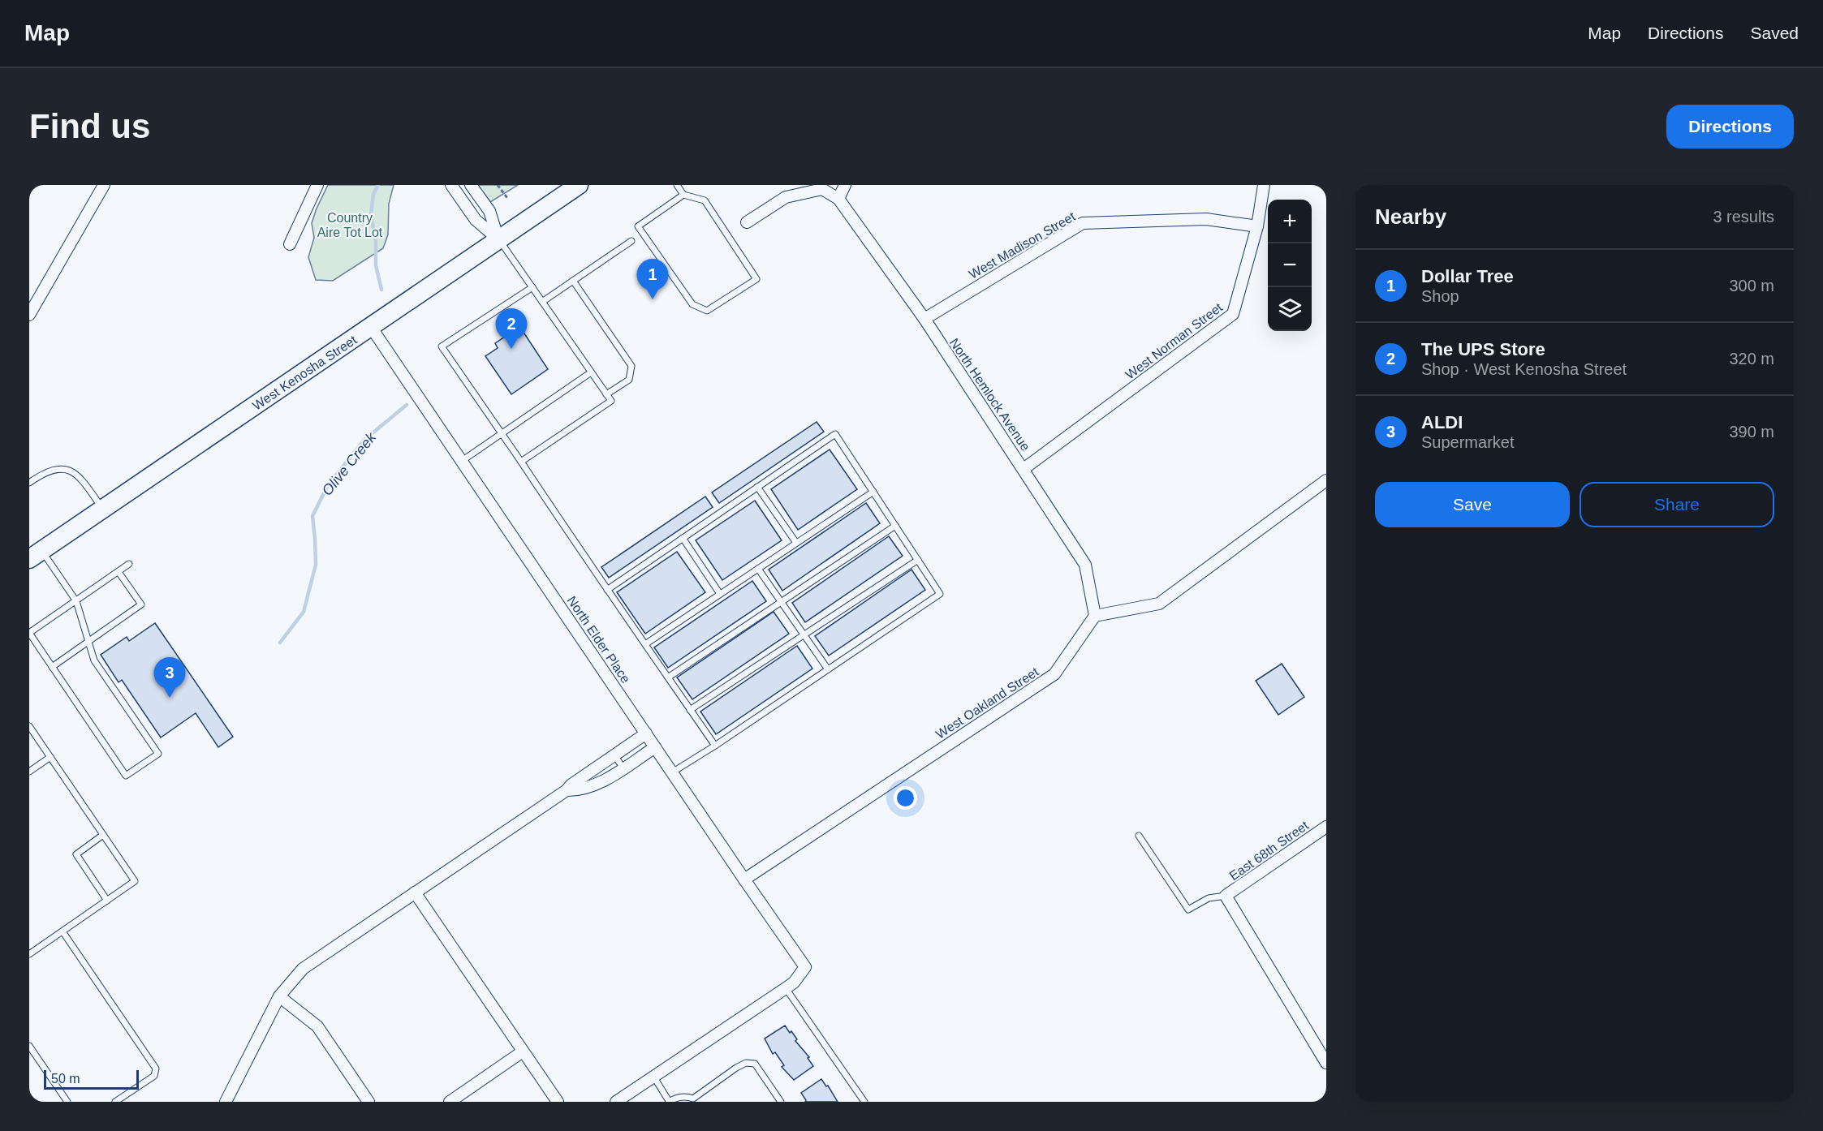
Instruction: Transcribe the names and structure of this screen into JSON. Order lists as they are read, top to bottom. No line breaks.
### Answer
{"streets":{"main road":["West Kenosha Street"],"street":["West Madison Street","West Norman Street","North Hemlock Avenue","North Elder Place","West Oakland Street","East 68th Street"]},"crossings":[["West Madison Street","West Norman Street"],["West Madison Street","North Hemlock Avenue"],["West Norman Street","North Hemlock Avenue"],["West Kenosha Street","North Elder Place"],["North Hemlock Avenue","West Oakland Street"],["North Elder Place","West Oakland Street"]],"water":["Olive Creek"],"parks":["Country Aire Tot Lot"],"scale_bar":"50 m","page":{"header":"Map","nav":["Map","Directions","Saved"],"buttons":["Directions",["Save","Share"]],"title":"Find us","heading":["Nearby","3 results"],"map_buttons":["+","−"],"list":[{"mark":"1","name":"Dollar Tree","note":"Shop","value":"300 m"},{"mark":"2","name":"The UPS Store","note":"Shop · West Kenosha Street","value":"320 m"},{"mark":"3","name":"ALDI","note":"Supermarket","value":"390 m"}],"pins":["1","2","3"],"scale":"50 m"}}
